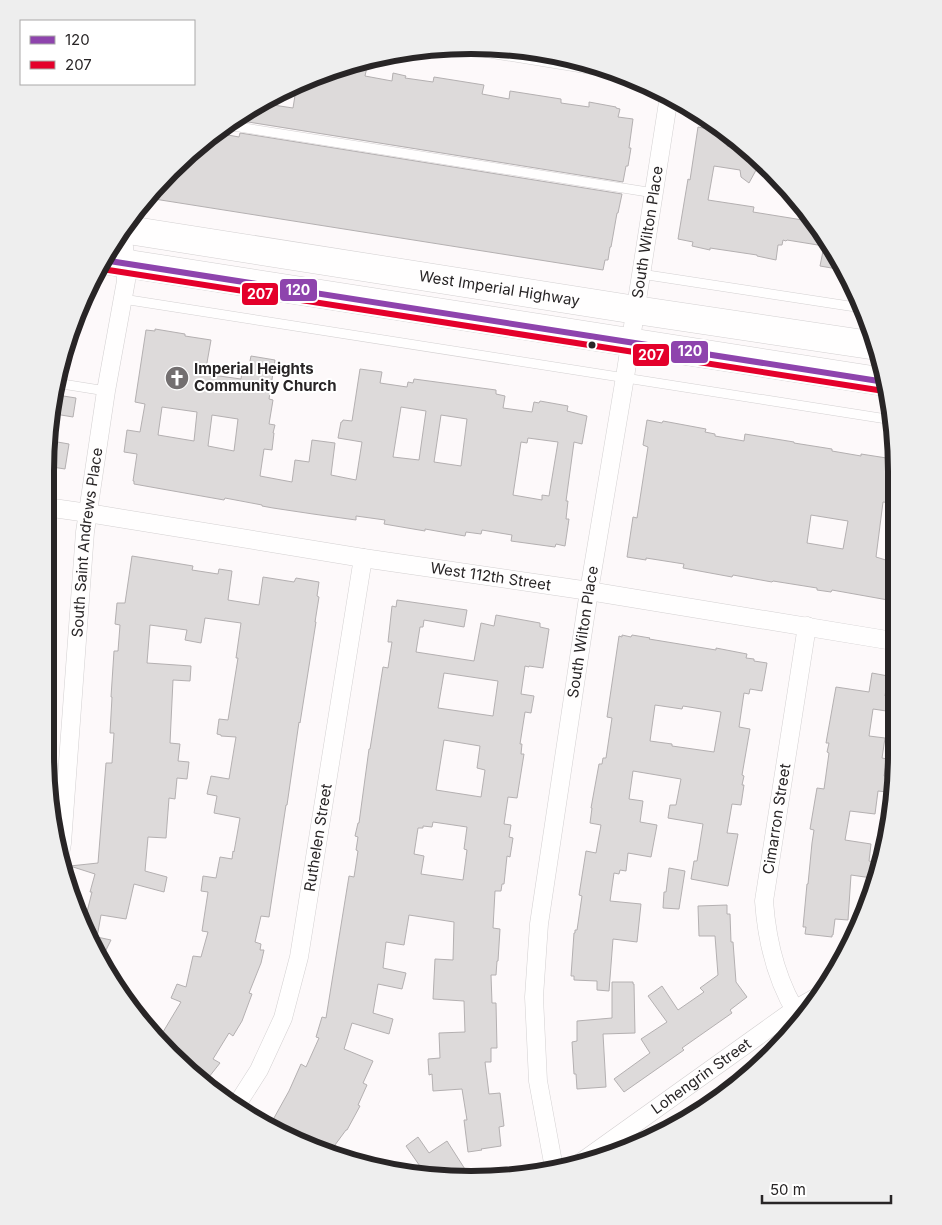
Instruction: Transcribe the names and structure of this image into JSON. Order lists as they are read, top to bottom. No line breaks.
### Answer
{"streets":{"main road":["West Imperial Highway"],"street":["South Wilton Place","South Saint Andrews Place","West 112th Street","Cimarron Street","Ruthelen Street","Lohengrin Street"]},"crossings":[["South Wilton Place","West Imperial Highway"],["South Wilton Place","West 112th Street"],["South Saint Andrews Place","West 112th Street"],["West 112th Street","Cimarron Street"],["West 112th Street","Ruthelen Street"]],"places":{"church":["Imperial Heights Community Church"]},"lines":["transit line 120","transit line 207"],"legend":["120","207"],"scale_bar":"50 m"}
